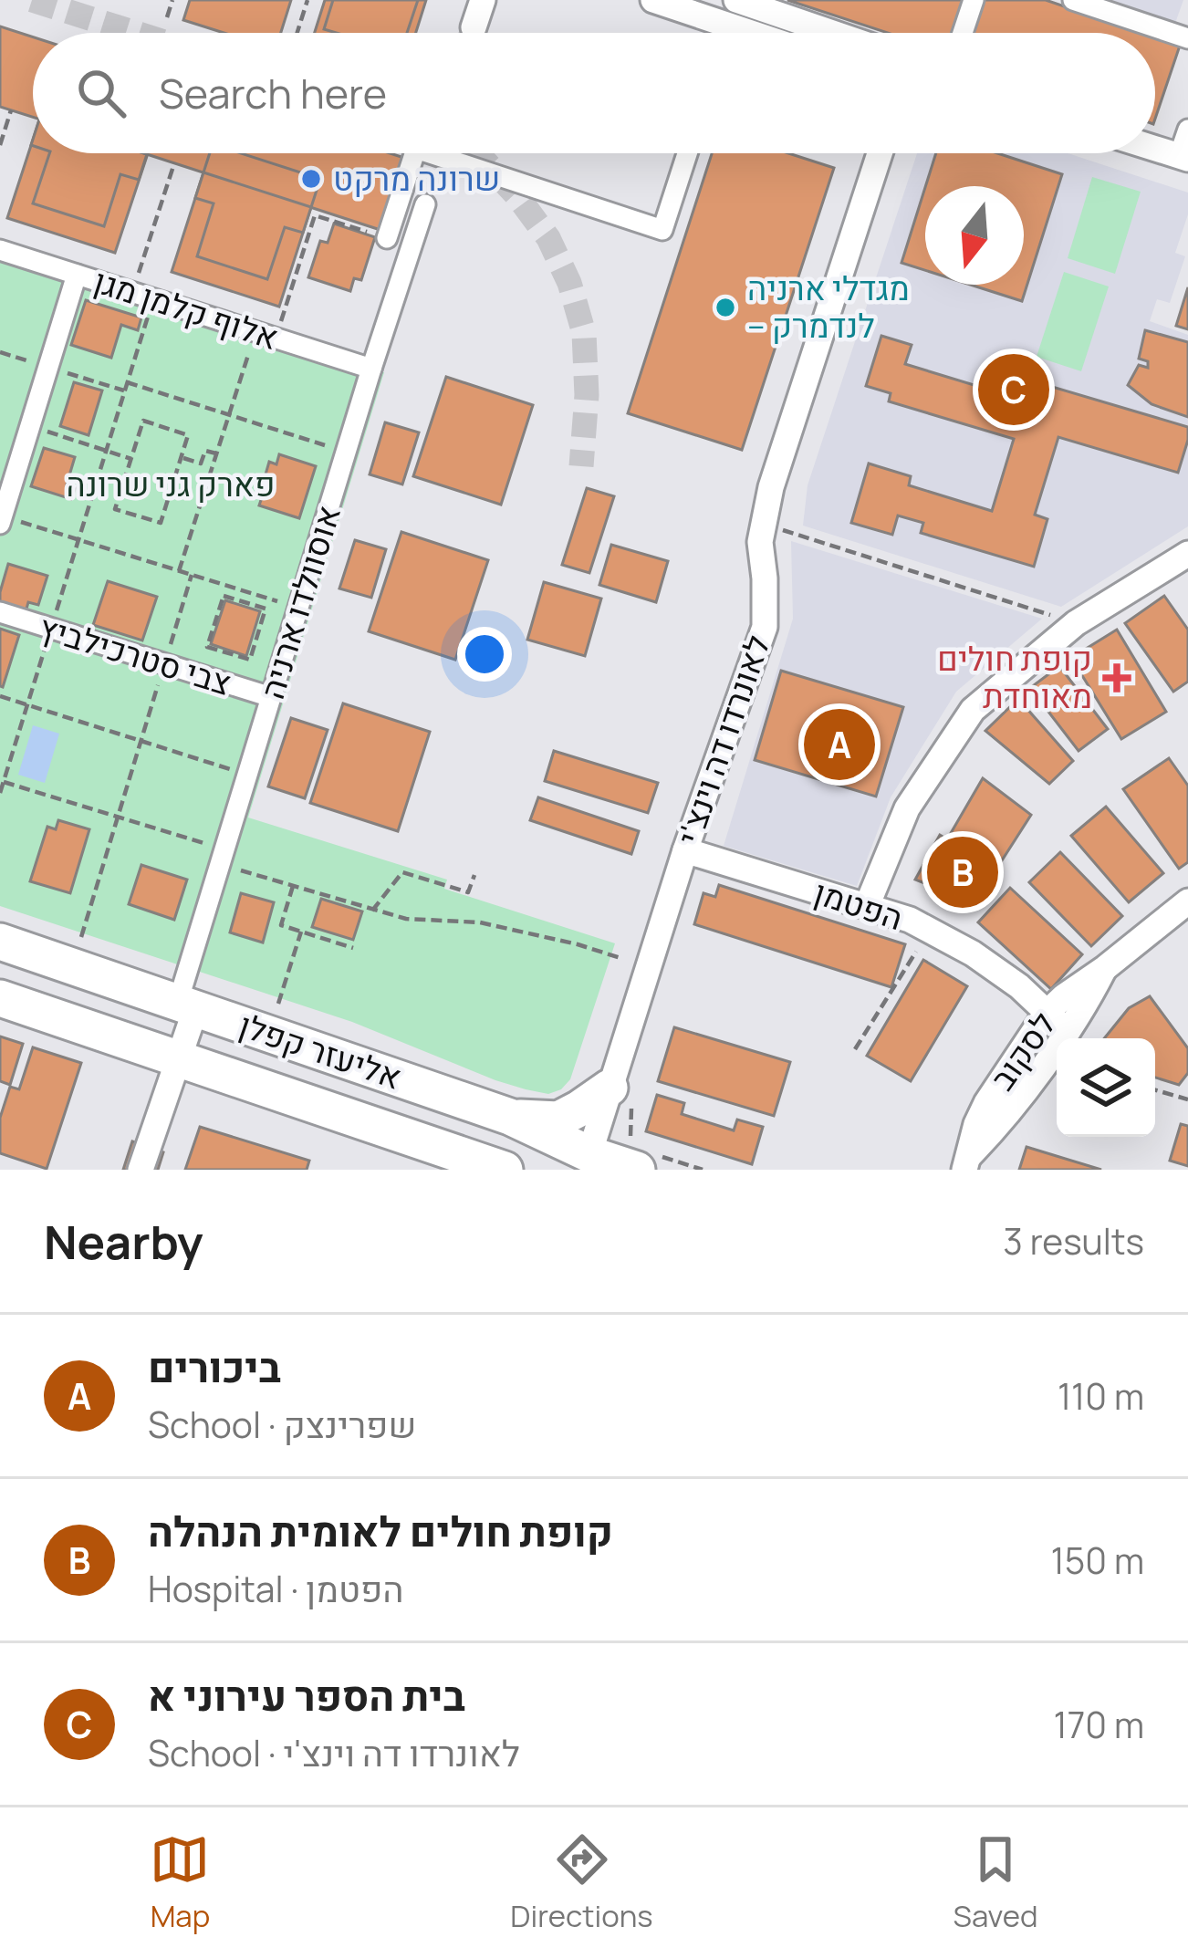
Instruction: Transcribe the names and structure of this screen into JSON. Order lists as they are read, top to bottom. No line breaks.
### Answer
{"streets":{"main road":["אליעזר קפלן"],"street":["אלוף קלמן מגן","אוסוולדו ארניה","צבי סטרכילביץ","לאונרדו דה וינצ'י","הפטמן","לסקוב"]},"crossings":[["אלוף קלמן מגן","אוסוולדו ארניה"],["אוסוולדו ארניה","צבי סטרכילביץ"],["אוסוולדו ארניה","אליעזר קפלן"],["לאונרדו דה וינצ'י","הפטמן"],["לאונרדו דה וינצ'י","אליעזר קפלן"],["הפטמן","לסקוב"]],"parks":["פארק גני שרונה"],"places":{"other":["שרונה מרקט","מגדלי ארניה – לנדמרק"],"health":["קופת חולים מאוחדת"]},"north":"bottom","page":{"search":"Search here","pins":["C","A","B"],"heading":["Nearby","3 results"],"list":[{"mark":"A","name":"ביכורים","note":"School · שפרינצק","value":"110 m"},{"mark":"B","name":"קופת חולים לאומית הנהלה","note":"Hospital · הפטמן","value":"150 m"},{"mark":"C","name":"בית הספר עירוני א","note":"School · לאונרדו דה וינצ'י","value":"170 m"}],"nav":["Map","Directions","Saved"]}}
